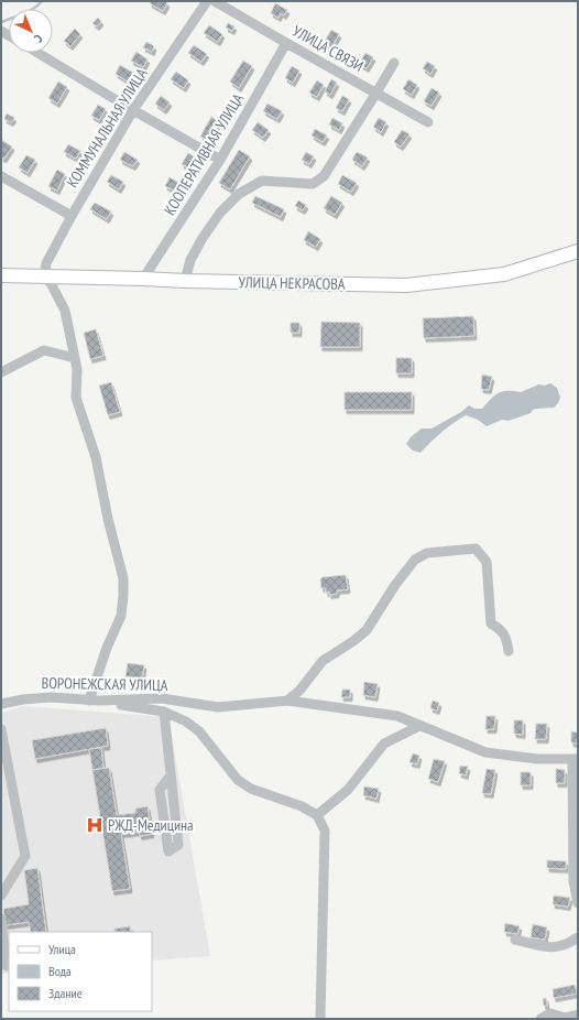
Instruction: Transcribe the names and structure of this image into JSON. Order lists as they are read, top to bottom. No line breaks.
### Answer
{"streets":{"main road":["УЛИЦА НЕКРАСОВА"],"street":["УЛИЦА СВЯЗИ","КОММУНАЛЬНАЯ УЛИЦА","КООПЕРАТИВНАЯ УЛИЦА","ВОРОНЕЖСКАЯ УЛИЦА"]},"crossings":[["УЛИЦА СВЯЗИ","КООПЕРАТИВНАЯ УЛИЦА"],["КОММУНАЛЬНАЯ УЛИЦА","УЛИЦА НЕКРАСОВА"],["КООПЕРАТИВНАЯ УЛИЦА","УЛИЦА НЕКРАСОВА"]],"places":{"hospital":["РЖД-Медицина"]},"legend":["Улица","Вода","Здание"],"north":"bottom right"}
